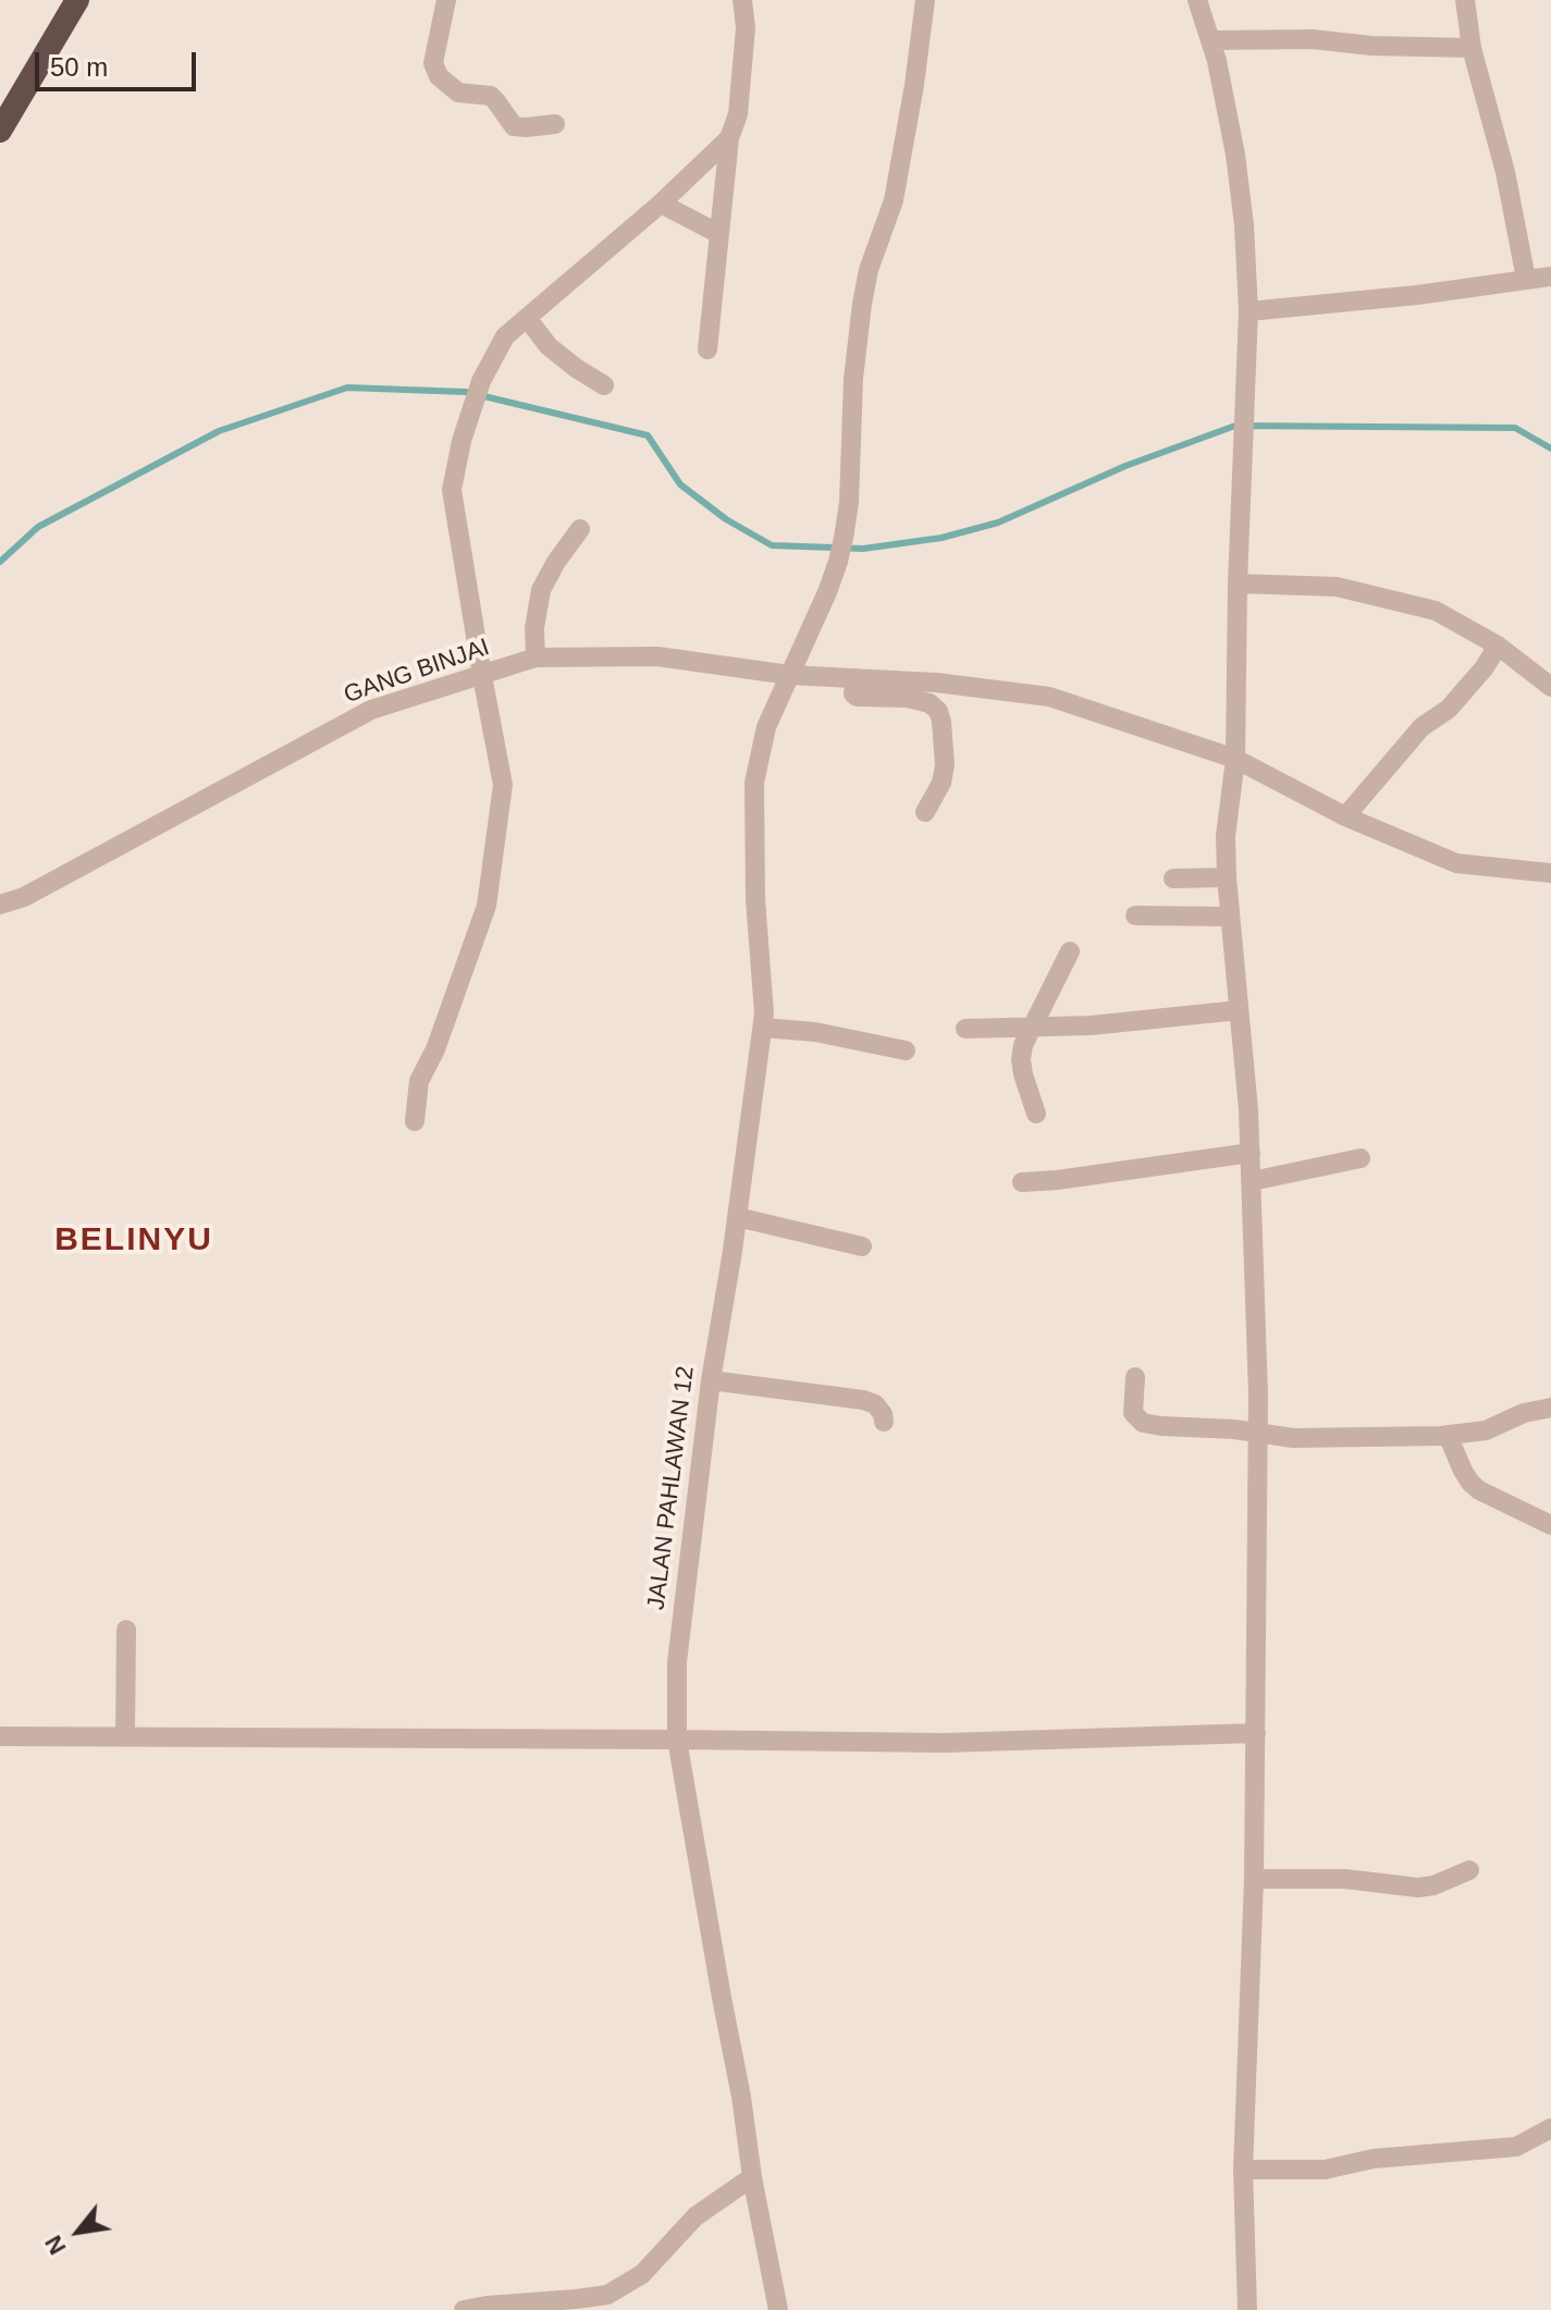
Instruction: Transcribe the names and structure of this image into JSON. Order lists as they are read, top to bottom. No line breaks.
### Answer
{"streets":{"street":["GANG BINJAI","JALAN PAHLAWAN 12"]},"crossings":[["GANG BINJAI","JALAN PAHLAWAN 12"]],"districts":["BELINYU"],"scale_bar":"50 m","north":"bottom left"}
